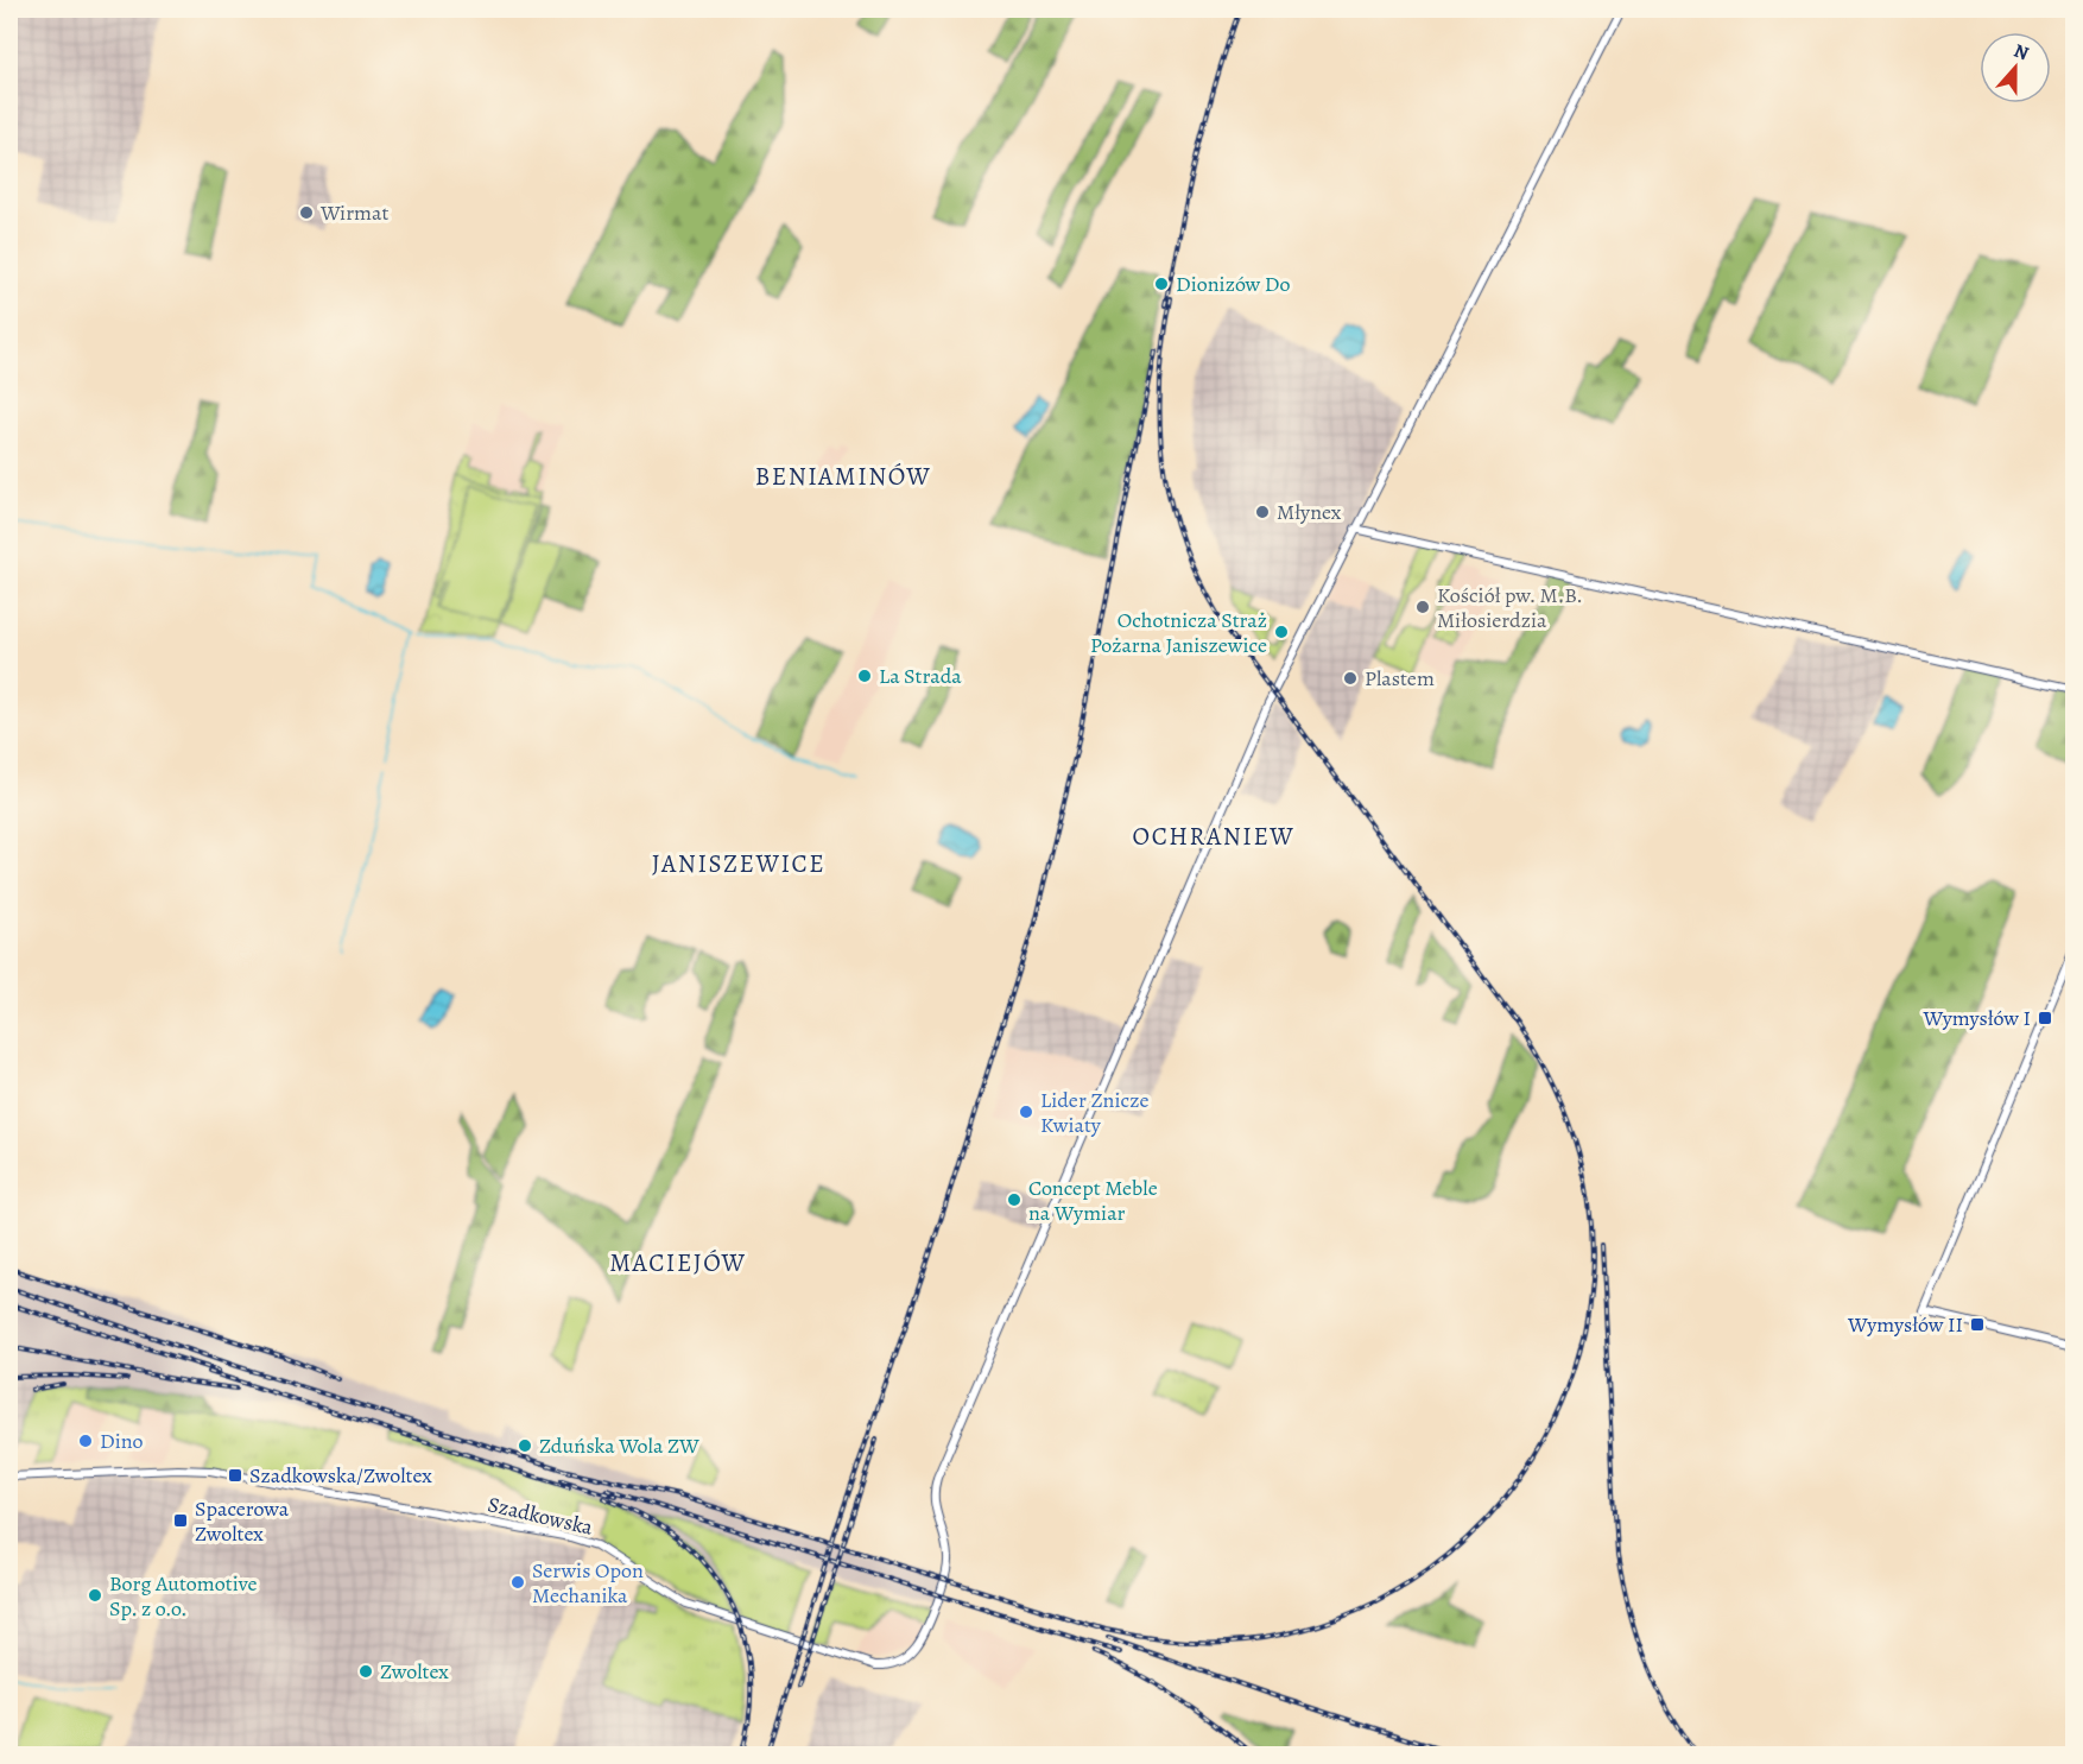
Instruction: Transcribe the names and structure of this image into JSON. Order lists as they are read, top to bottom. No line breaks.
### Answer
{"streets":{"street":["Szadkowska"]},"districts":["BENIAMINÓW","OCHRANIEW","JANISZEWICE","MACIEJÓW"],"places":{"other":["Wirmat","Dionizów Do","Młynex","Kościół pw. M.B. Miłosierdzia","Ochotnicza Straż Pożarna Janiszewice","La Strada","Plastem","Lider Znicze Kwiaty","Concept Meble na Wymiar","Dino","Zduńska Wola ZW","Serwis Opon Mechanika","Borg Automotive Sp. z o.o.","Zwoltex"],"transit":["Wymysłów I","Wymysłów II","Szadkowska/Zwoltex","Spacerowa Zwoltex"]},"north":"top"}
